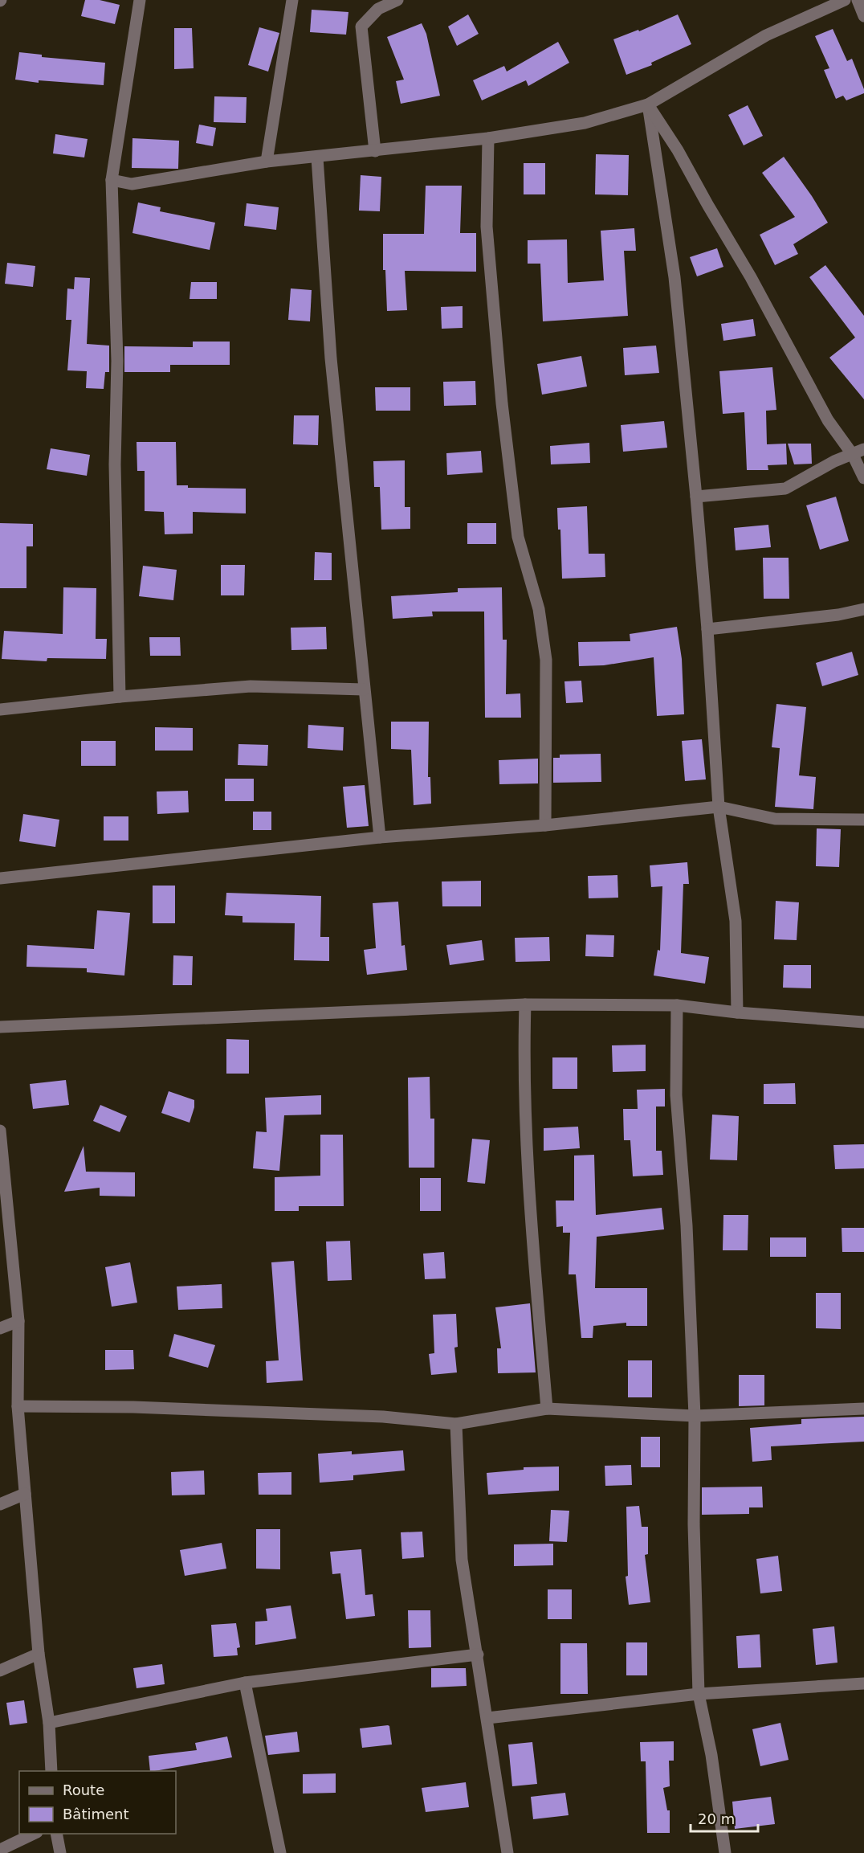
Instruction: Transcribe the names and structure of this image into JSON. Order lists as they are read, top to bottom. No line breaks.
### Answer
{"legend":["Route","Bâtiment"],"scale_bar":"20 m"}
